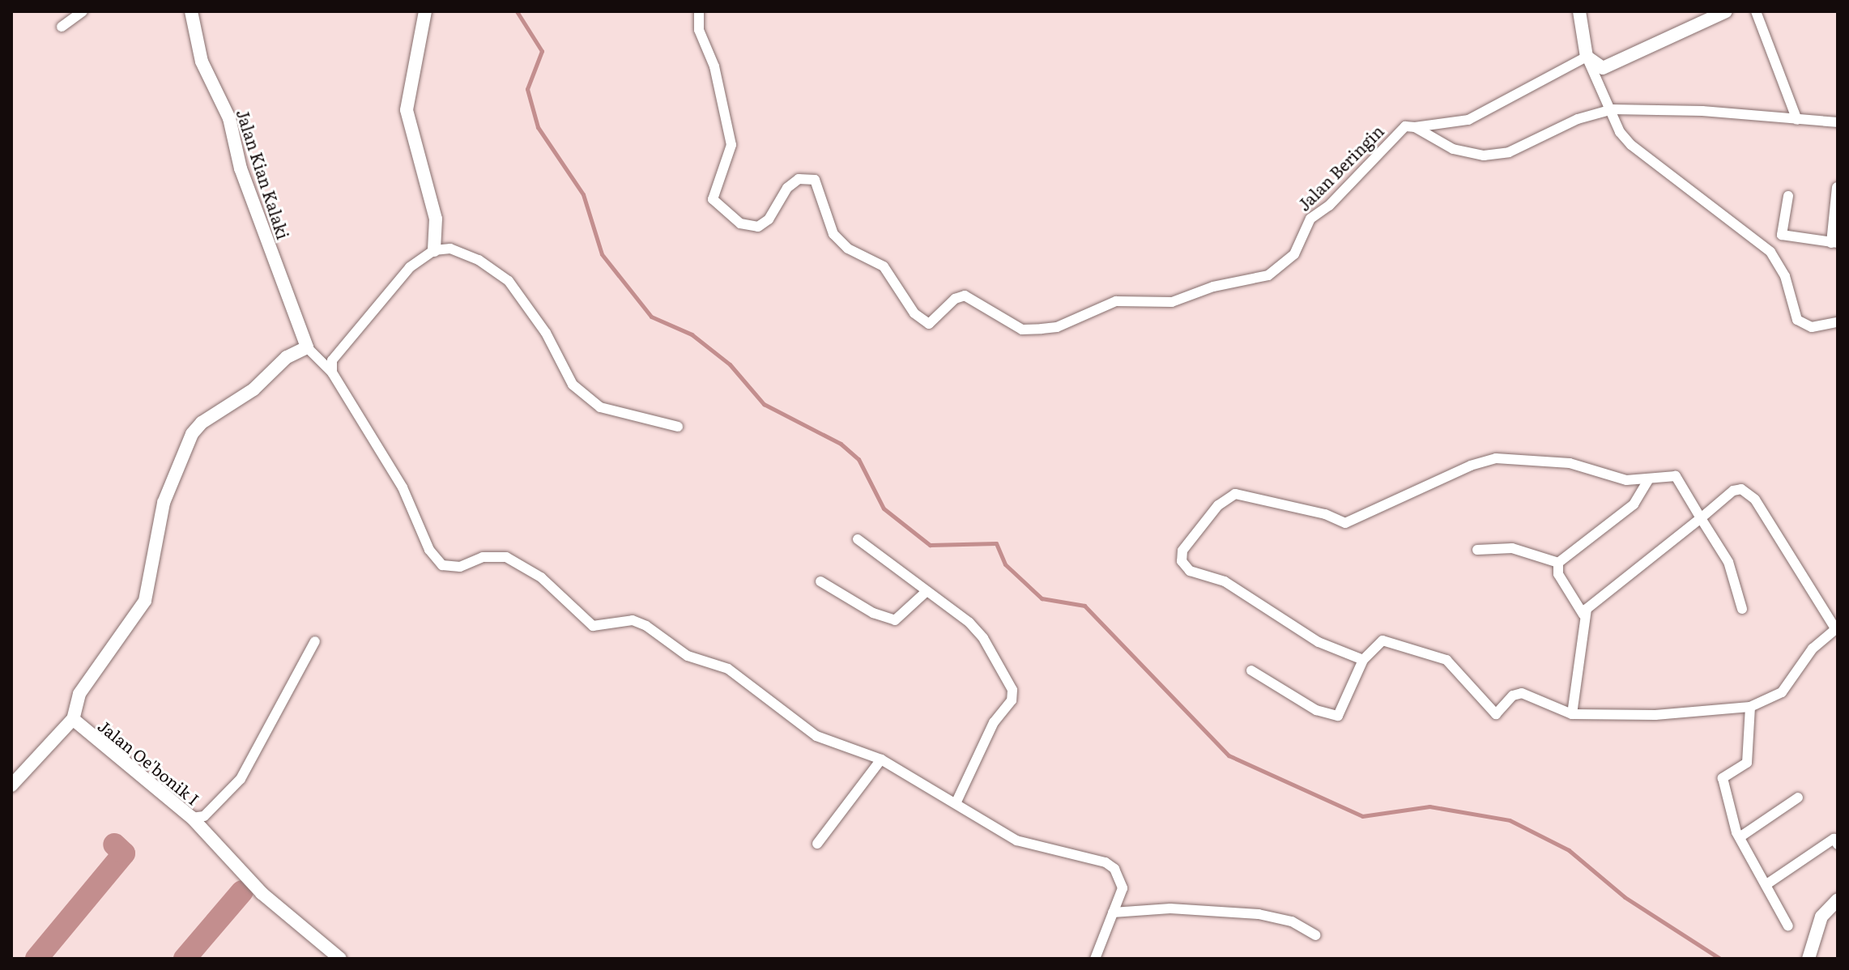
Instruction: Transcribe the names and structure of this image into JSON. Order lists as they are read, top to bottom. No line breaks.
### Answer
{"streets":{"street":["Jalan Beringin","Jalan Kian Kalaki","Jalan Oe'bonik I"]}}
